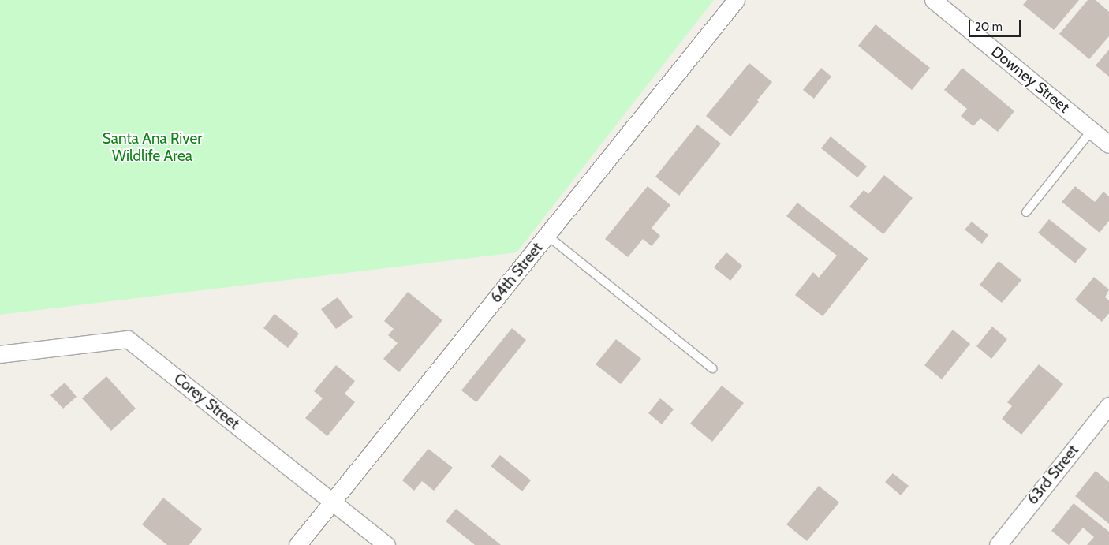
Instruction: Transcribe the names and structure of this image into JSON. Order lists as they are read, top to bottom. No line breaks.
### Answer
{"streets":{"street":["Downey Street","64th Street","Corey Street","63rd Street"]},"crossings":[["64th Street","Corey Street"]],"parks":["Santa Ana River Wildlife Area"],"scale_bar":"20 m"}
